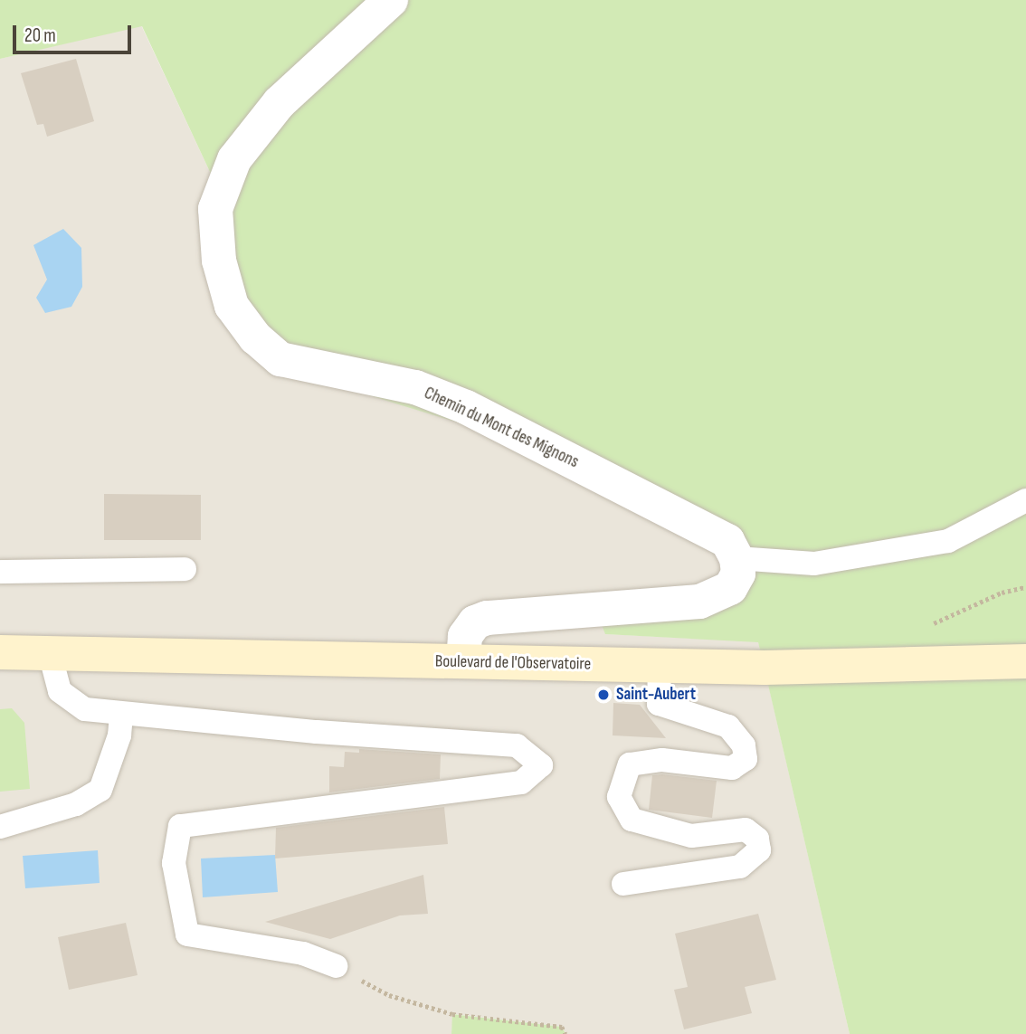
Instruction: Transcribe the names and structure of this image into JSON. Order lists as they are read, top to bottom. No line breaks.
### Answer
{"streets":{"main road":["Boulevard de l'Observatoire"],"street":["Chemin du Mont des Mignons"]},"places":["Saint-Aubert"],"scale_bar":"20 m"}
